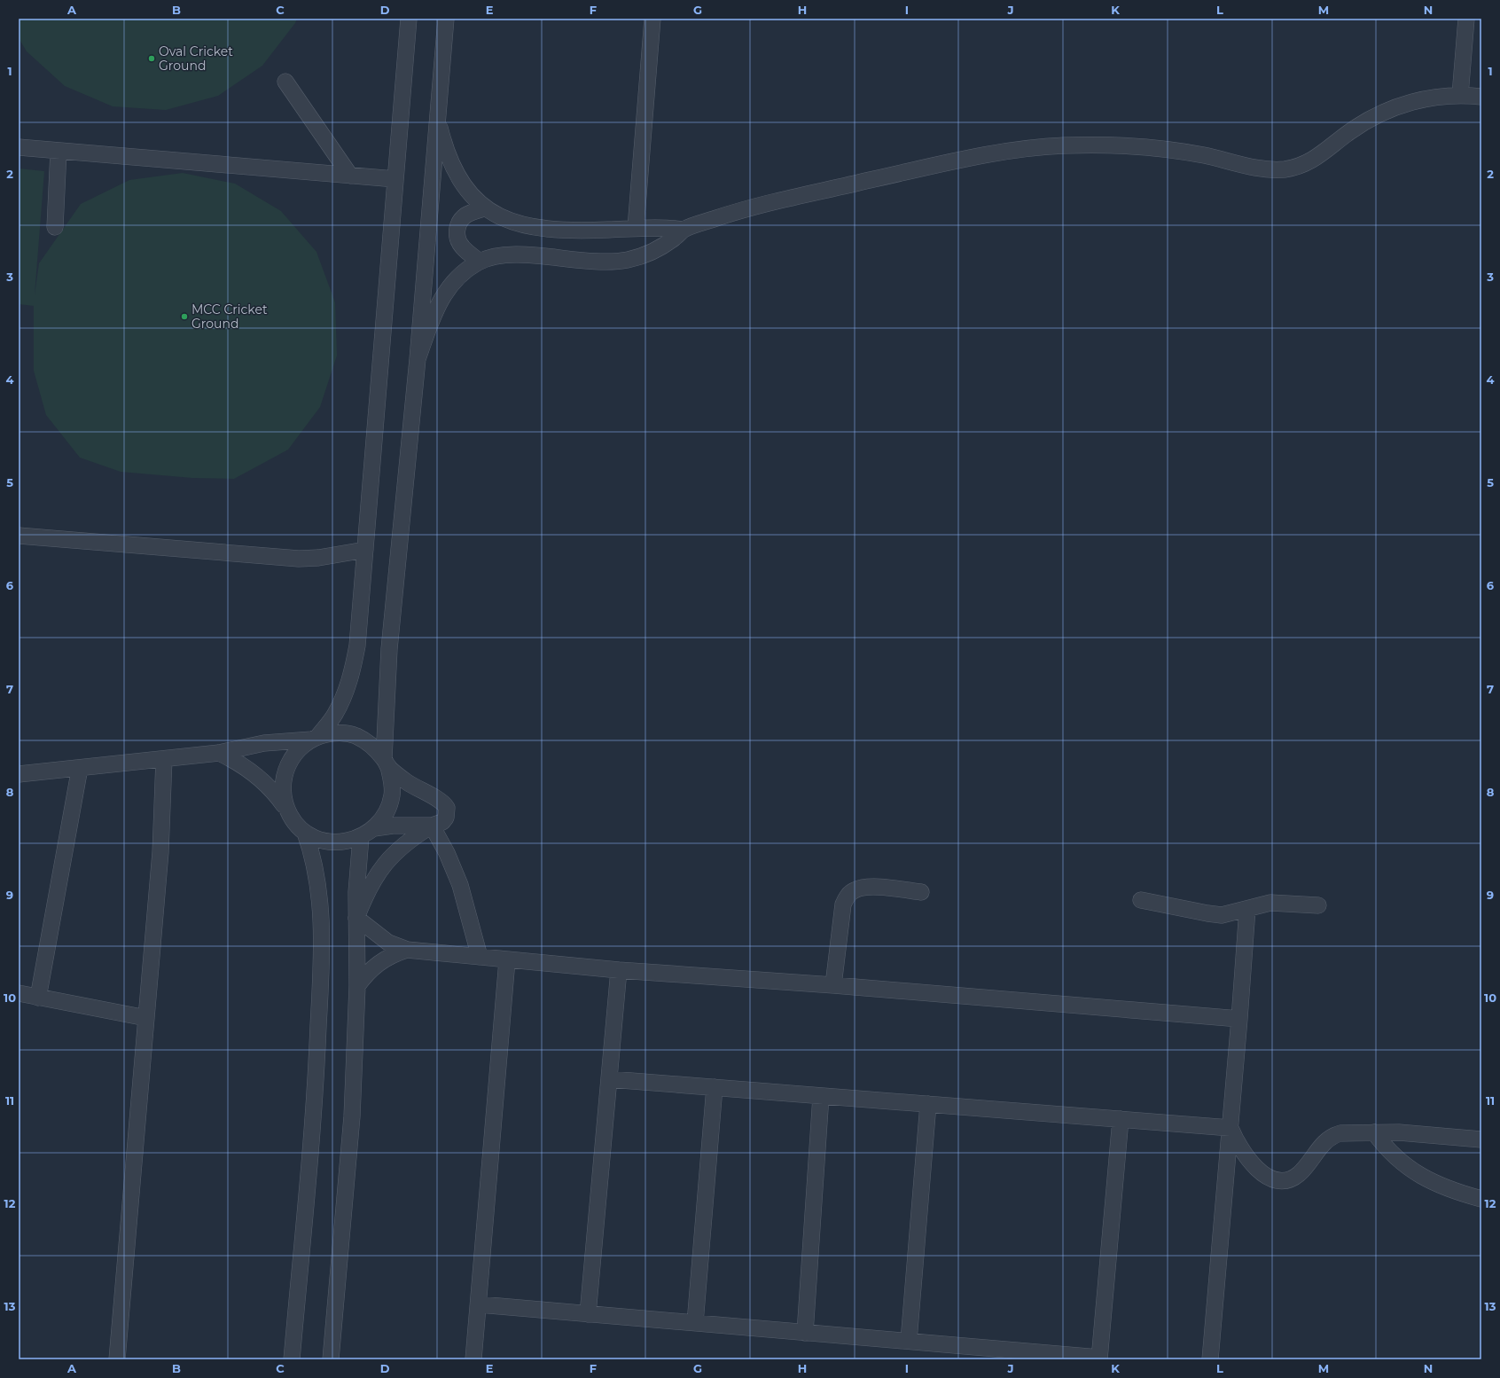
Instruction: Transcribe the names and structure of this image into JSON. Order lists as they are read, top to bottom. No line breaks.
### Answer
{"places":["Oval Cricket Ground","MCC Cricket Ground"],"grid":{"columns":["A","B","C","D","E","F","G","H","I","J","K","L","M","N"],"rows":["1","2","3","4","5","6","7","8","9","10","11","12","13"]}}
